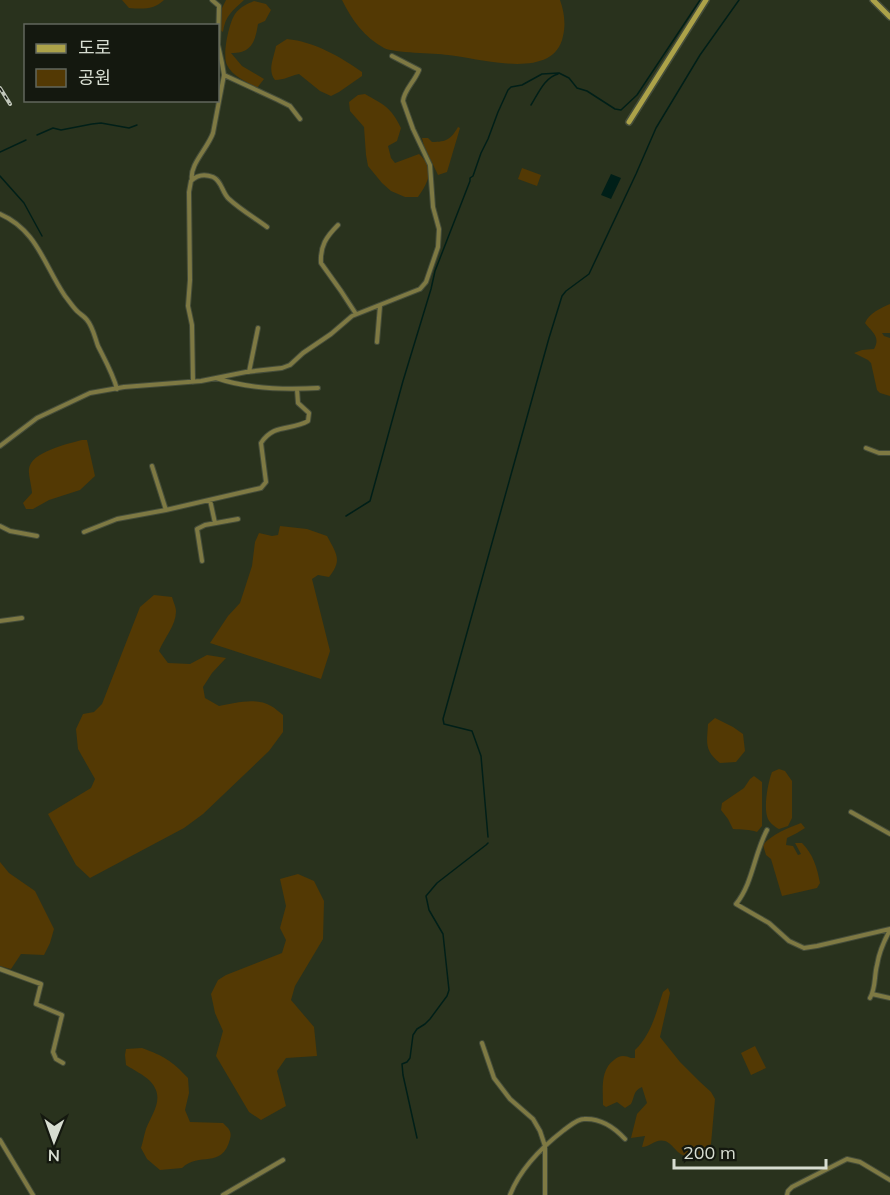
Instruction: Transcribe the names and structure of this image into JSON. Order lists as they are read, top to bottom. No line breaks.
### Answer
{"legend":["도로","공원"],"scale_bar":"200 m","north":"bottom"}
